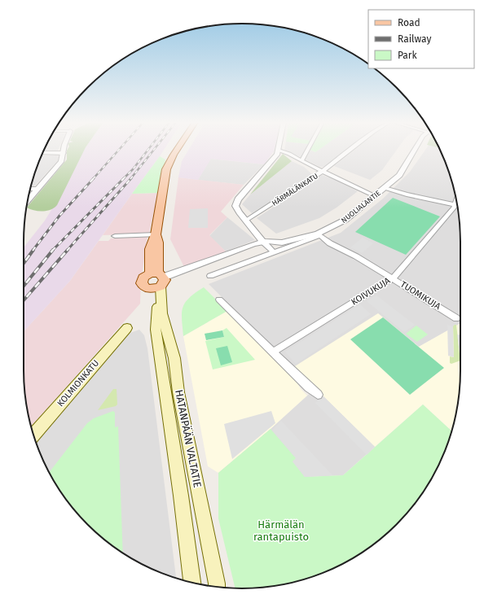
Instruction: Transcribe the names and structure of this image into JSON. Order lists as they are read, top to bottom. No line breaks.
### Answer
{"streets":{"main road":["KOLMIONKATU","HATANPÄÄN VALTATIE"],"street":["HÄRMÄLÄNKATU","NUOLIALANTIE","KOIVUKUJA","TUOMIKUJA"]},"crossings":[["NUOLIALANTIE","TUOMIKUJA"],["KOIVUKUJA","TUOMIKUJA"]],"parks":["Härmälän rantapuisto"],"legend":["Road","Railway","Park"]}
